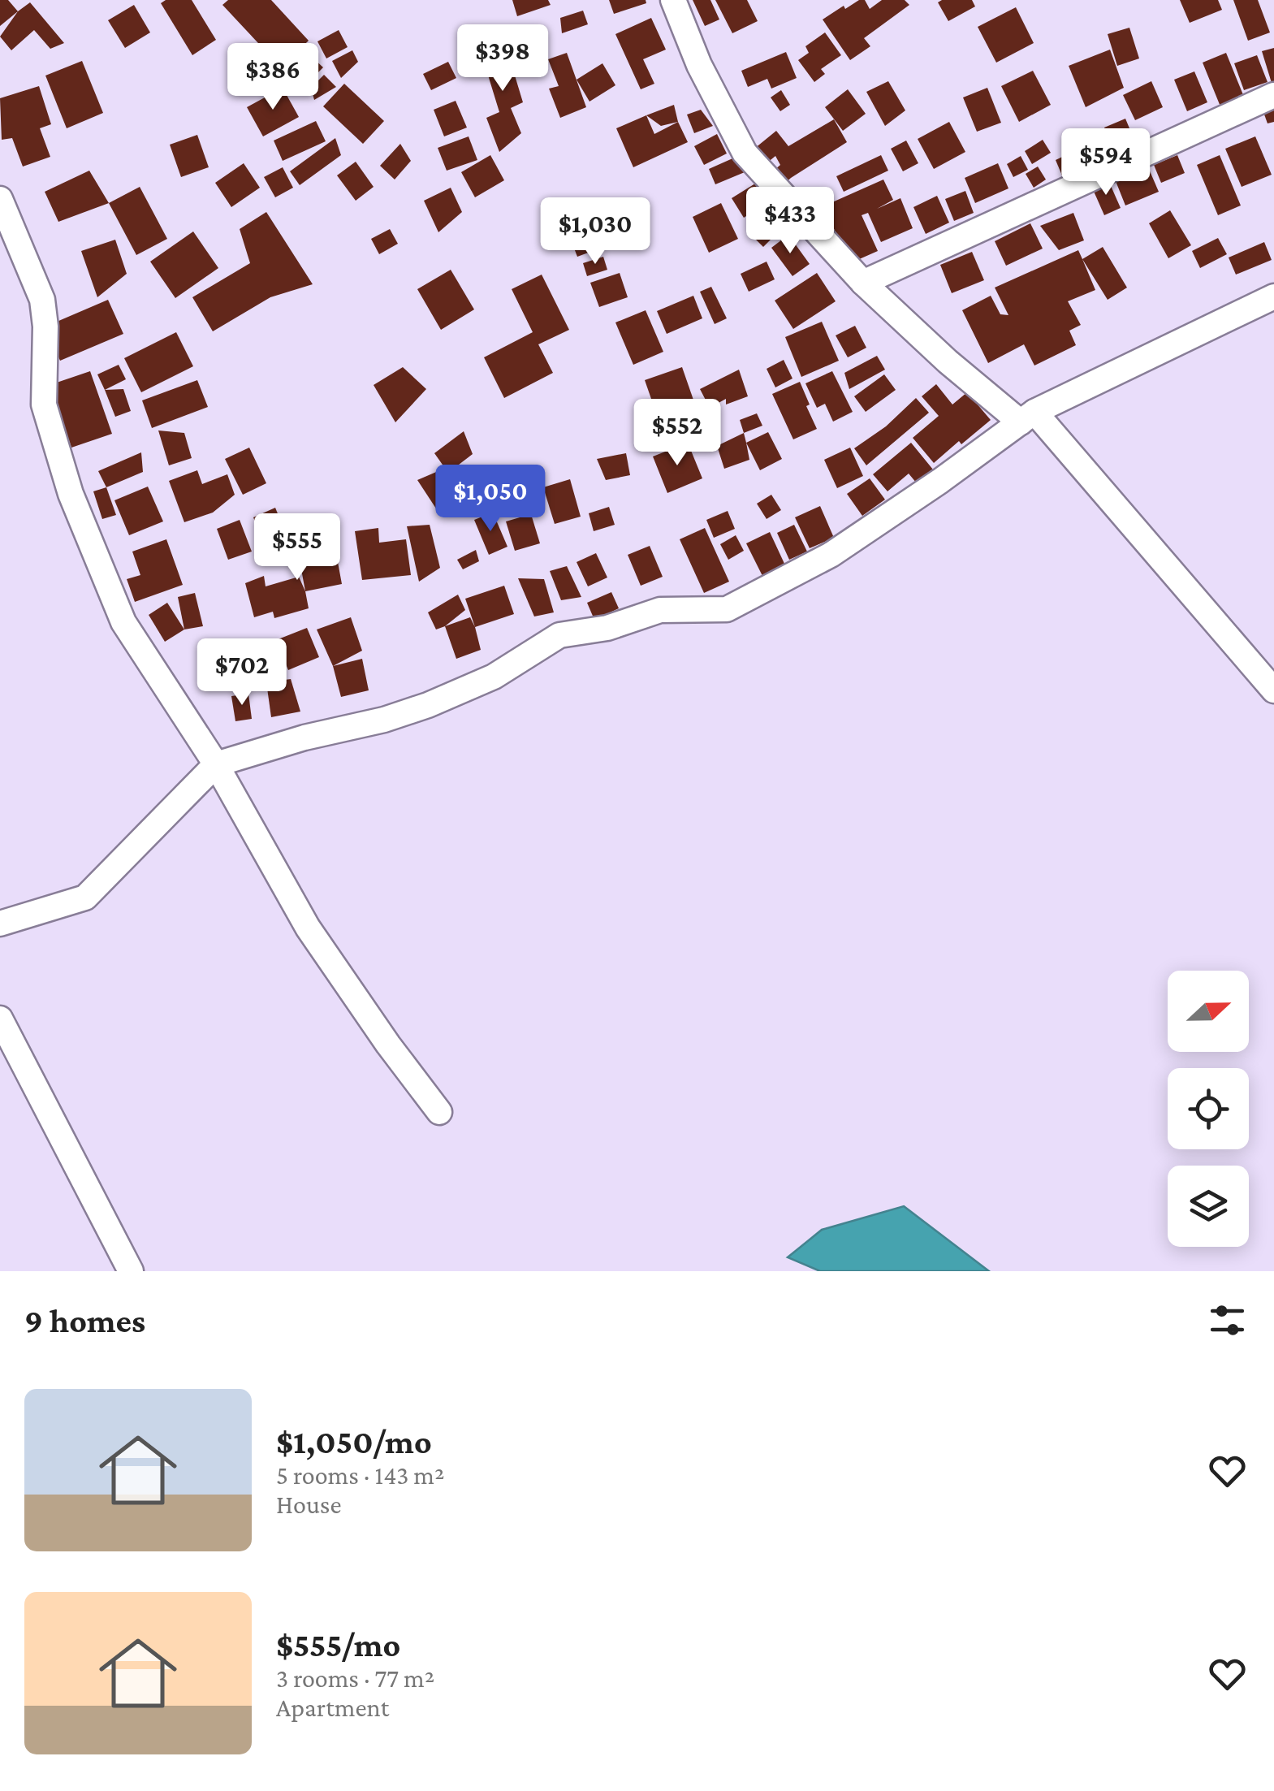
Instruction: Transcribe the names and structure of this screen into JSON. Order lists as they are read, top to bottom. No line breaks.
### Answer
{"north":"right","page":{"price":["$398","$386","$594","$433","$1,030","$552","$1,050","$555","$702"],"heading":"9 homes","list":[{"name":"$1,050/mo","note":"5 rooms · 143 m² · House"},{"name":"$555/mo","note":"3 rooms · 77 m² · Apartment"}]}}
